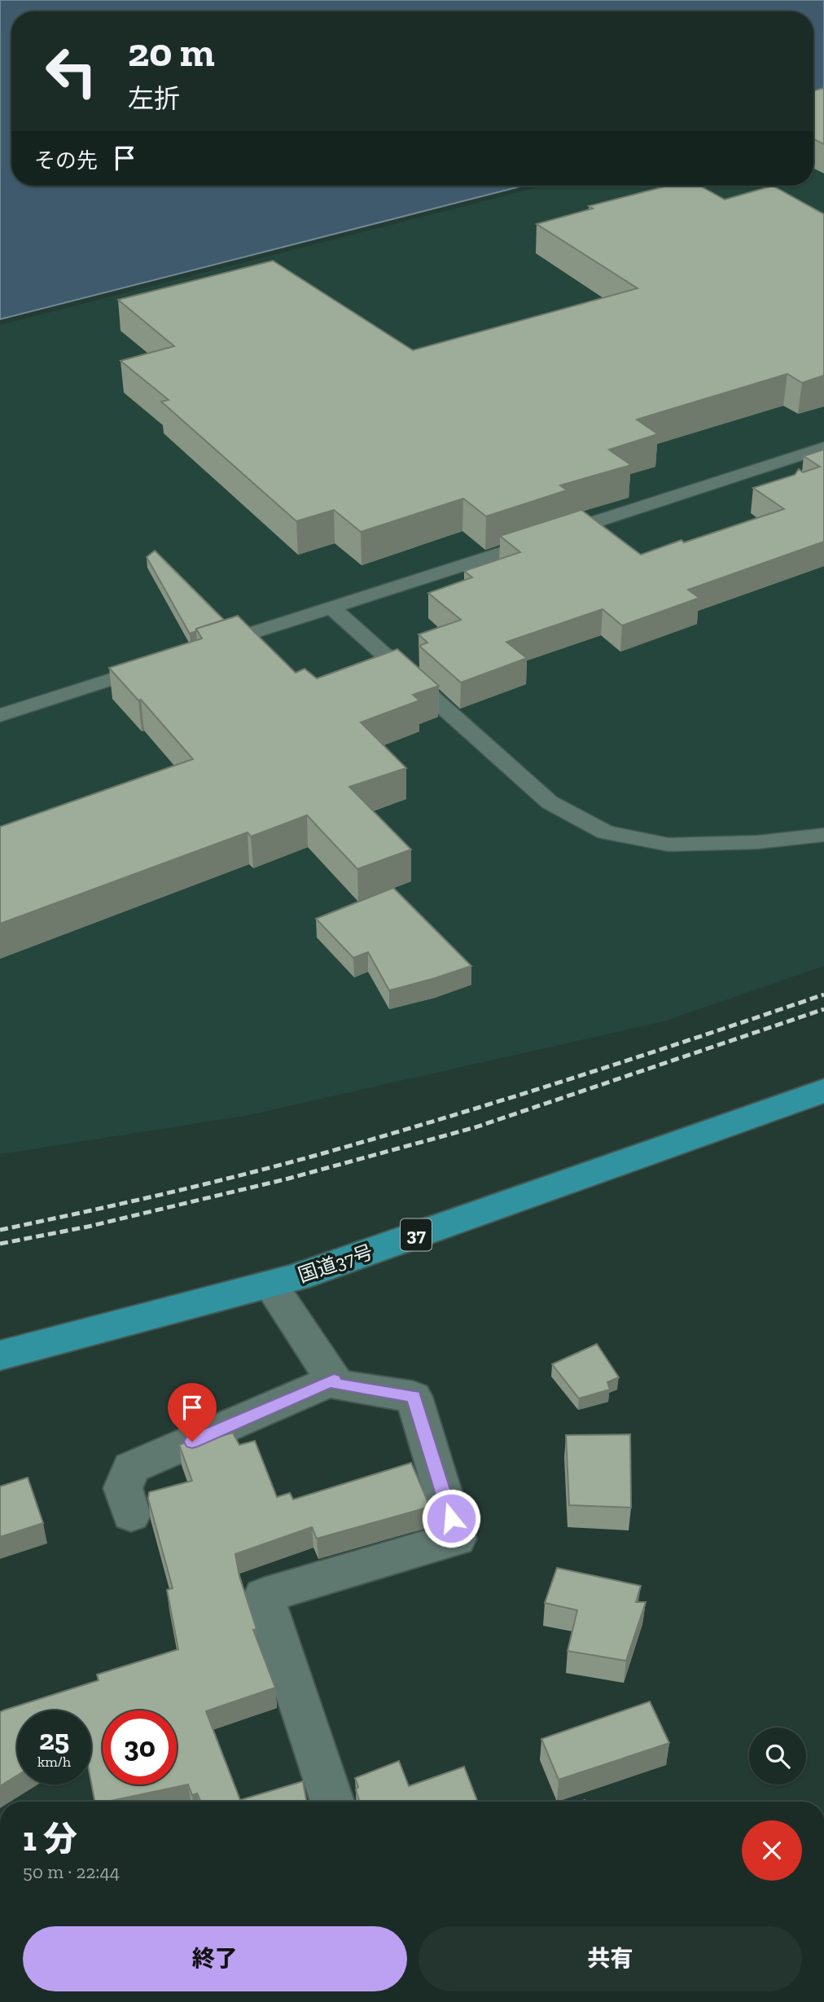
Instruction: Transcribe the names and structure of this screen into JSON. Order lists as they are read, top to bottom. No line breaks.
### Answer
{"streets":{"highway":["37","国道37号"]},"page":{"turn":["20 m","左折"],"then":"その先","speed":"25 km/h","limit":"30","heading":["1 分","50 m · 22:44"],"buttons":["終了","共有"]}}
